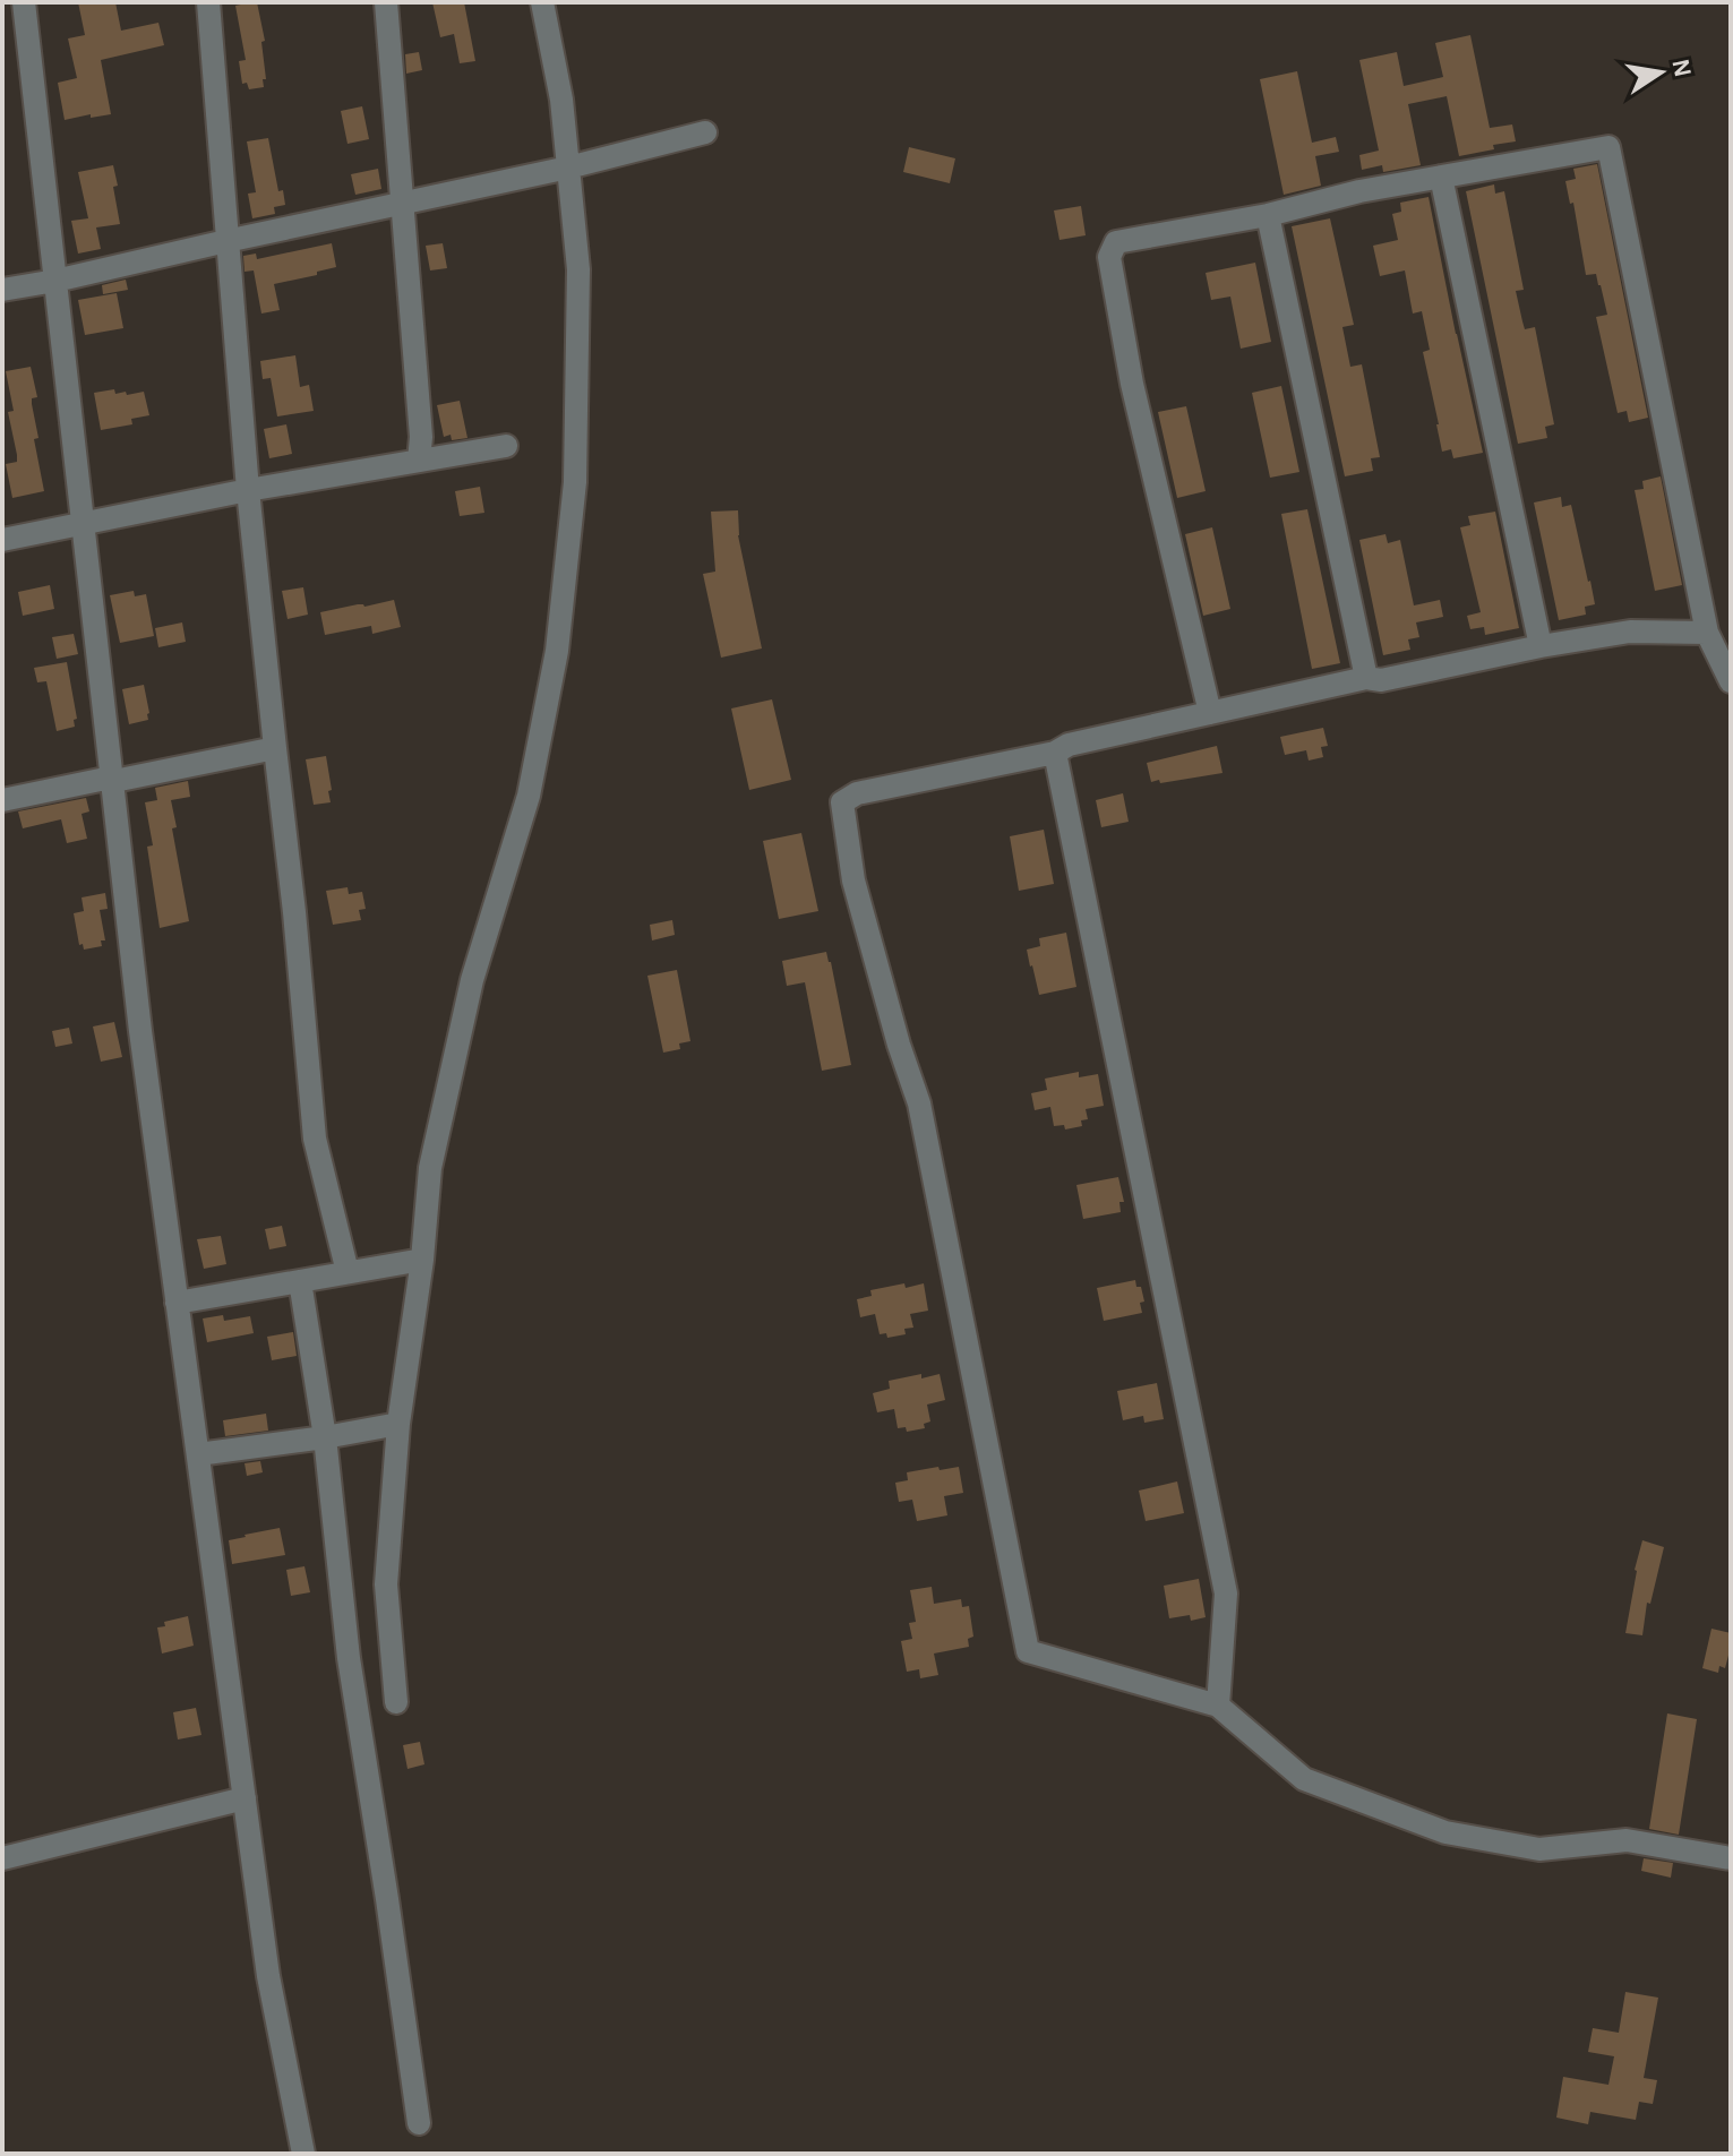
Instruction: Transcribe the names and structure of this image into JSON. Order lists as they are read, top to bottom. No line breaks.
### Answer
{"north":"right"}
